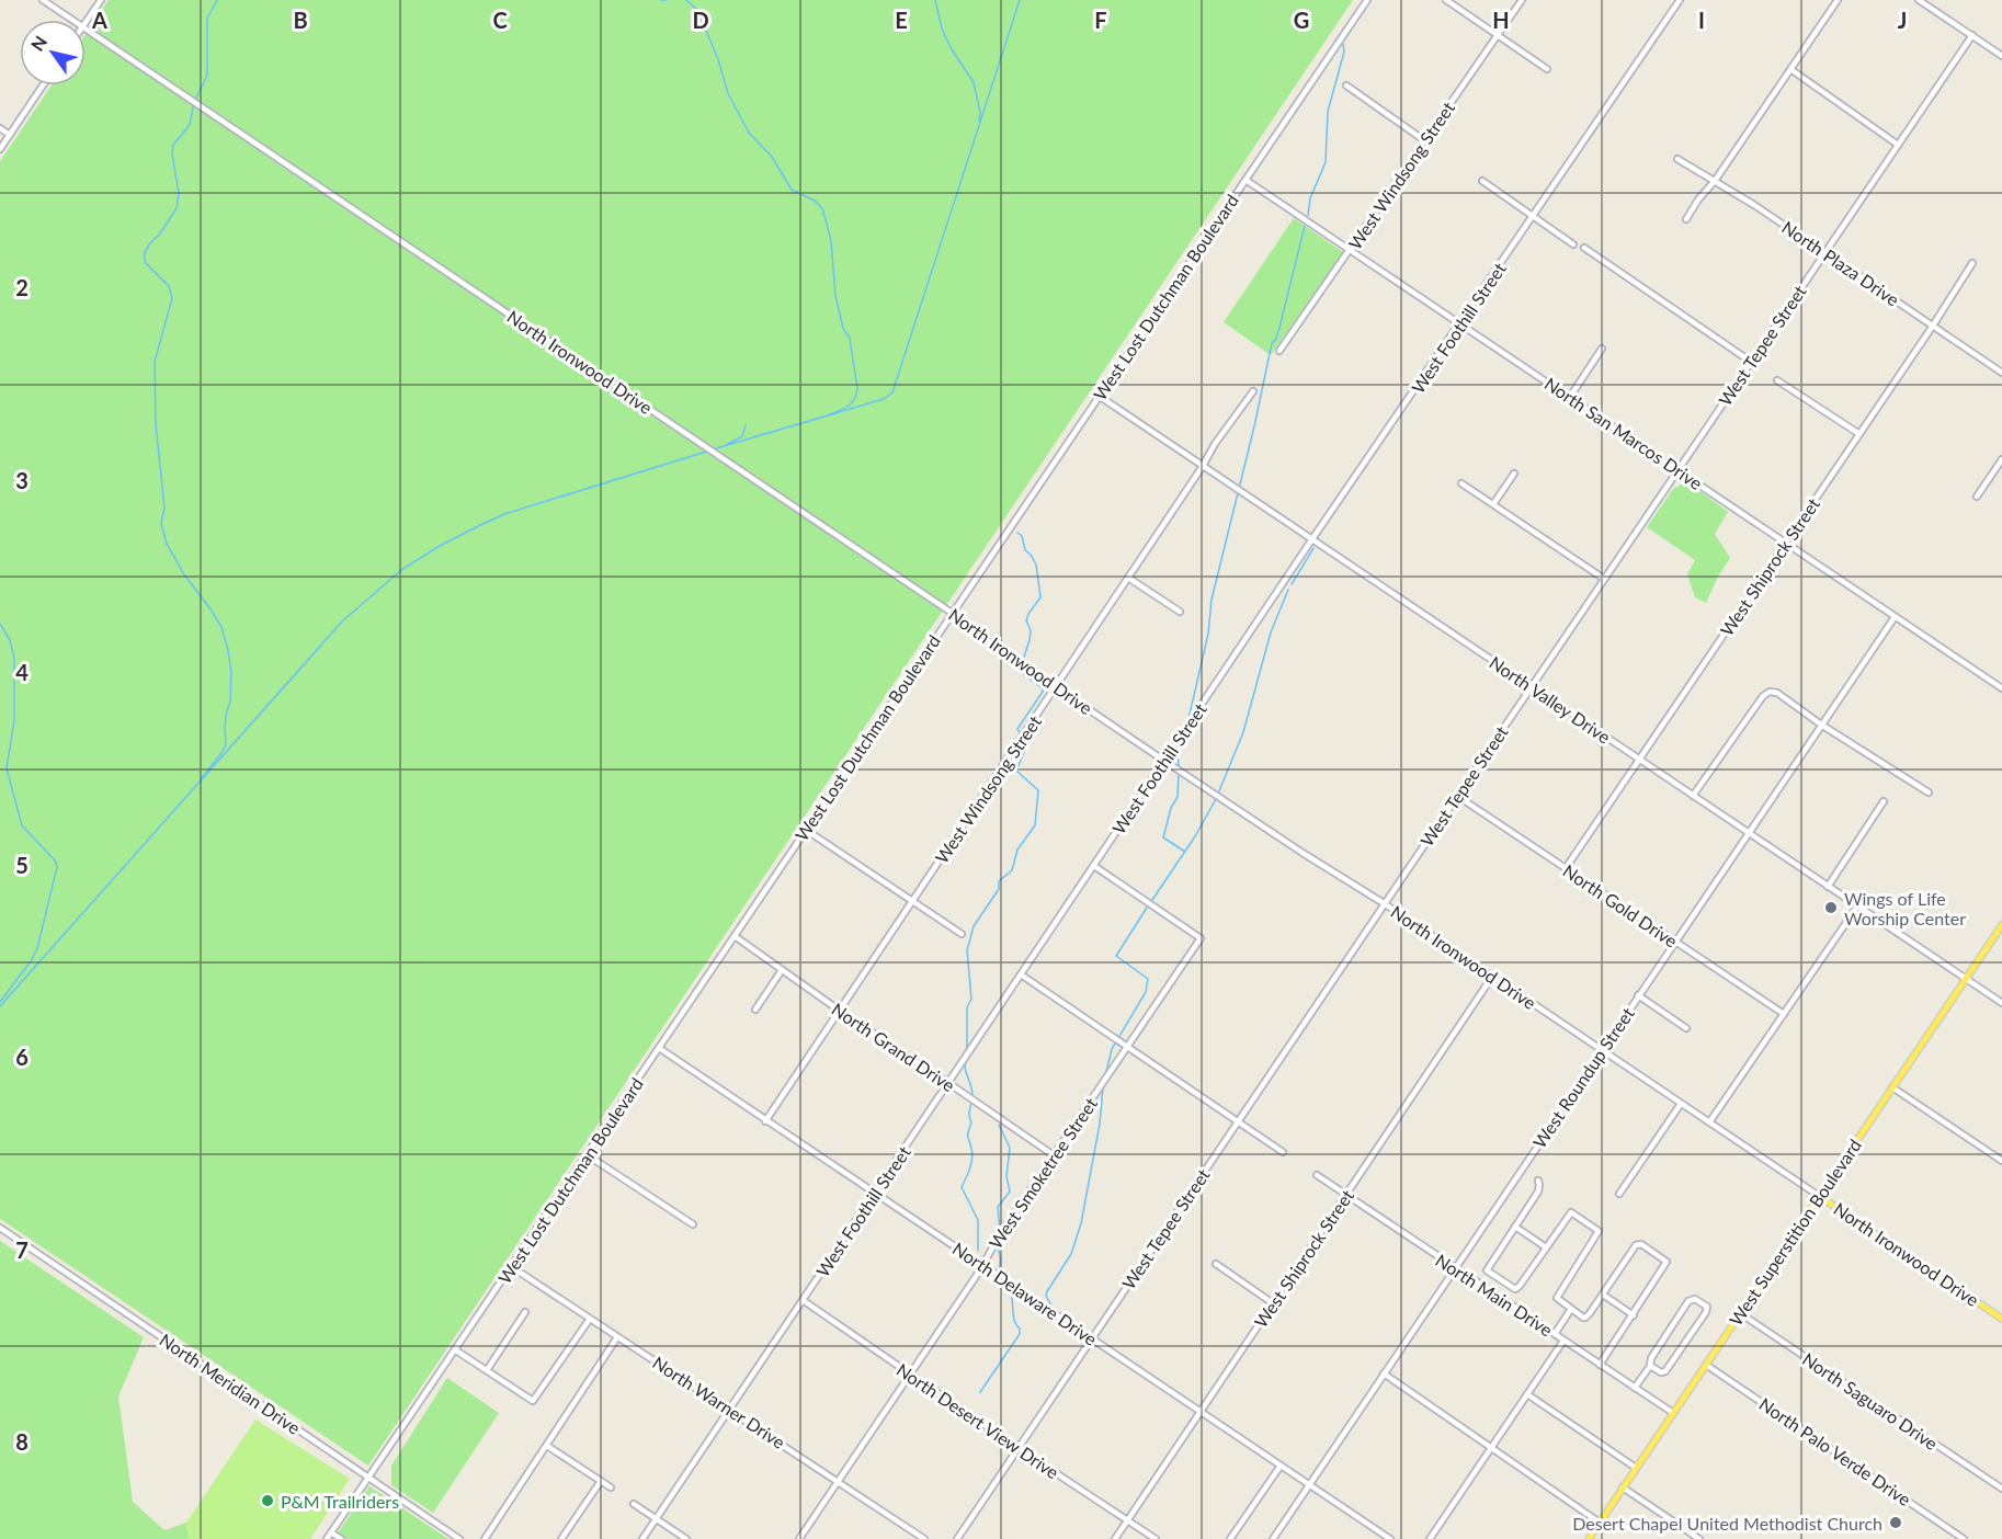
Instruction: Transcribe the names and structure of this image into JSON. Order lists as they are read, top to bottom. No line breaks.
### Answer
{"streets":{"main road":["North Ironwood Drive","West Superstition Boulevard"],"street":["West Windsong Street","North Plaza Drive","West Lost Dutchman Boulevard","West Foothill Street","West Tepee Street","North San Marcos Drive","West Shiprock Street","North Valley Drive","North Gold Drive","North Grand Drive","West Roundup Street","West Smoketree Street","North Delaware Drive","North Main Drive","North Meridian Drive","North Saguaro Drive","North Warner Drive","North Desert View Drive","North Palo Verde Drive"]},"crossings":[["West Windsong Street","North Ironwood Drive"],["West Windsong Street","North San Marcos Drive"],["West Windsong Street","North Valley Drive"],["West Windsong Street","North Grand Drive"],["West Windsong Street","North Delaware Drive"],["North Plaza Drive","West Tepee Street"],["North Plaza Drive","West Shiprock Street"],["West Lost Dutchman Boulevard","North Ironwood Drive"],["West Lost Dutchman Boulevard","North San Marcos Drive"],["West Lost Dutchman Boulevard","North Valley Drive"],["West Lost Dutchman Boulevard","North Grand Drive"],["West Lost Dutchman Boulevard","North Delaware Drive"],["West Lost Dutchman Boulevard","North Meridian Drive"],["West Lost Dutchman Boulevard","North Warner Drive"],["West Foothill Street","North Ironwood Drive"],["West Foothill Street","North San Marcos Drive"],["West Foothill Street","North Valley Drive"],["West Foothill Street","North Grand Drive"],["West Foothill Street","West Smoketree Street"],["West Foothill Street","North Delaware Drive"],["West Foothill Street","North Warner Drive"],["West Foothill Street","North Desert View Drive"],["West Tepee Street","North Ironwood Drive"],["West Tepee Street","North San Marcos Drive"],["West Tepee Street","North Valley Drive"],["West Tepee Street","North Gold Drive"],["West Tepee Street","North Delaware Drive"],["West Tepee Street","North Desert View Drive"],["North Ironwood Drive","West Shiprock Street"],["North Ironwood Drive","West Roundup Street"],["North Ironwood Drive","West Superstition Boulevard"],["North San Marcos Drive","West Shiprock Street"],["North San Marcos Drive","West Roundup Street"],["West Shiprock Street","North Valley Drive"],["West Shiprock Street","North Gold Drive"],["West Shiprock Street","North Delaware Drive"],["West Shiprock Street","North Main Drive"],["West Shiprock Street","North Desert View Drive"],["North Valley Drive","West Roundup Street"],["North Valley Drive","West Superstition Boulevard"],["North Gold Drive","West Roundup Street"],["North Grand Drive","West Smoketree Street"],["West Roundup Street","North Delaware Drive"],["West Roundup Street","North Main Drive"],["West Smoketree Street","North Delaware Drive"],["West Smoketree Street","North Warner Drive"],["West Smoketree Street","North Desert View Drive"],["West Superstition Boulevard","North Main Drive"],["West Superstition Boulevard","North Saguaro Drive"],["West Superstition Boulevard","North Palo Verde Drive"]],"places":["Wings of Life Worship Center","P&M Trailriders","Desert Chapel United Methodist Church"],"north":"top left","grid":{"columns":["A","B","C","D","E","F","G","H","I","J"],"rows":["2","3","4","5","6","7","8"]}}
